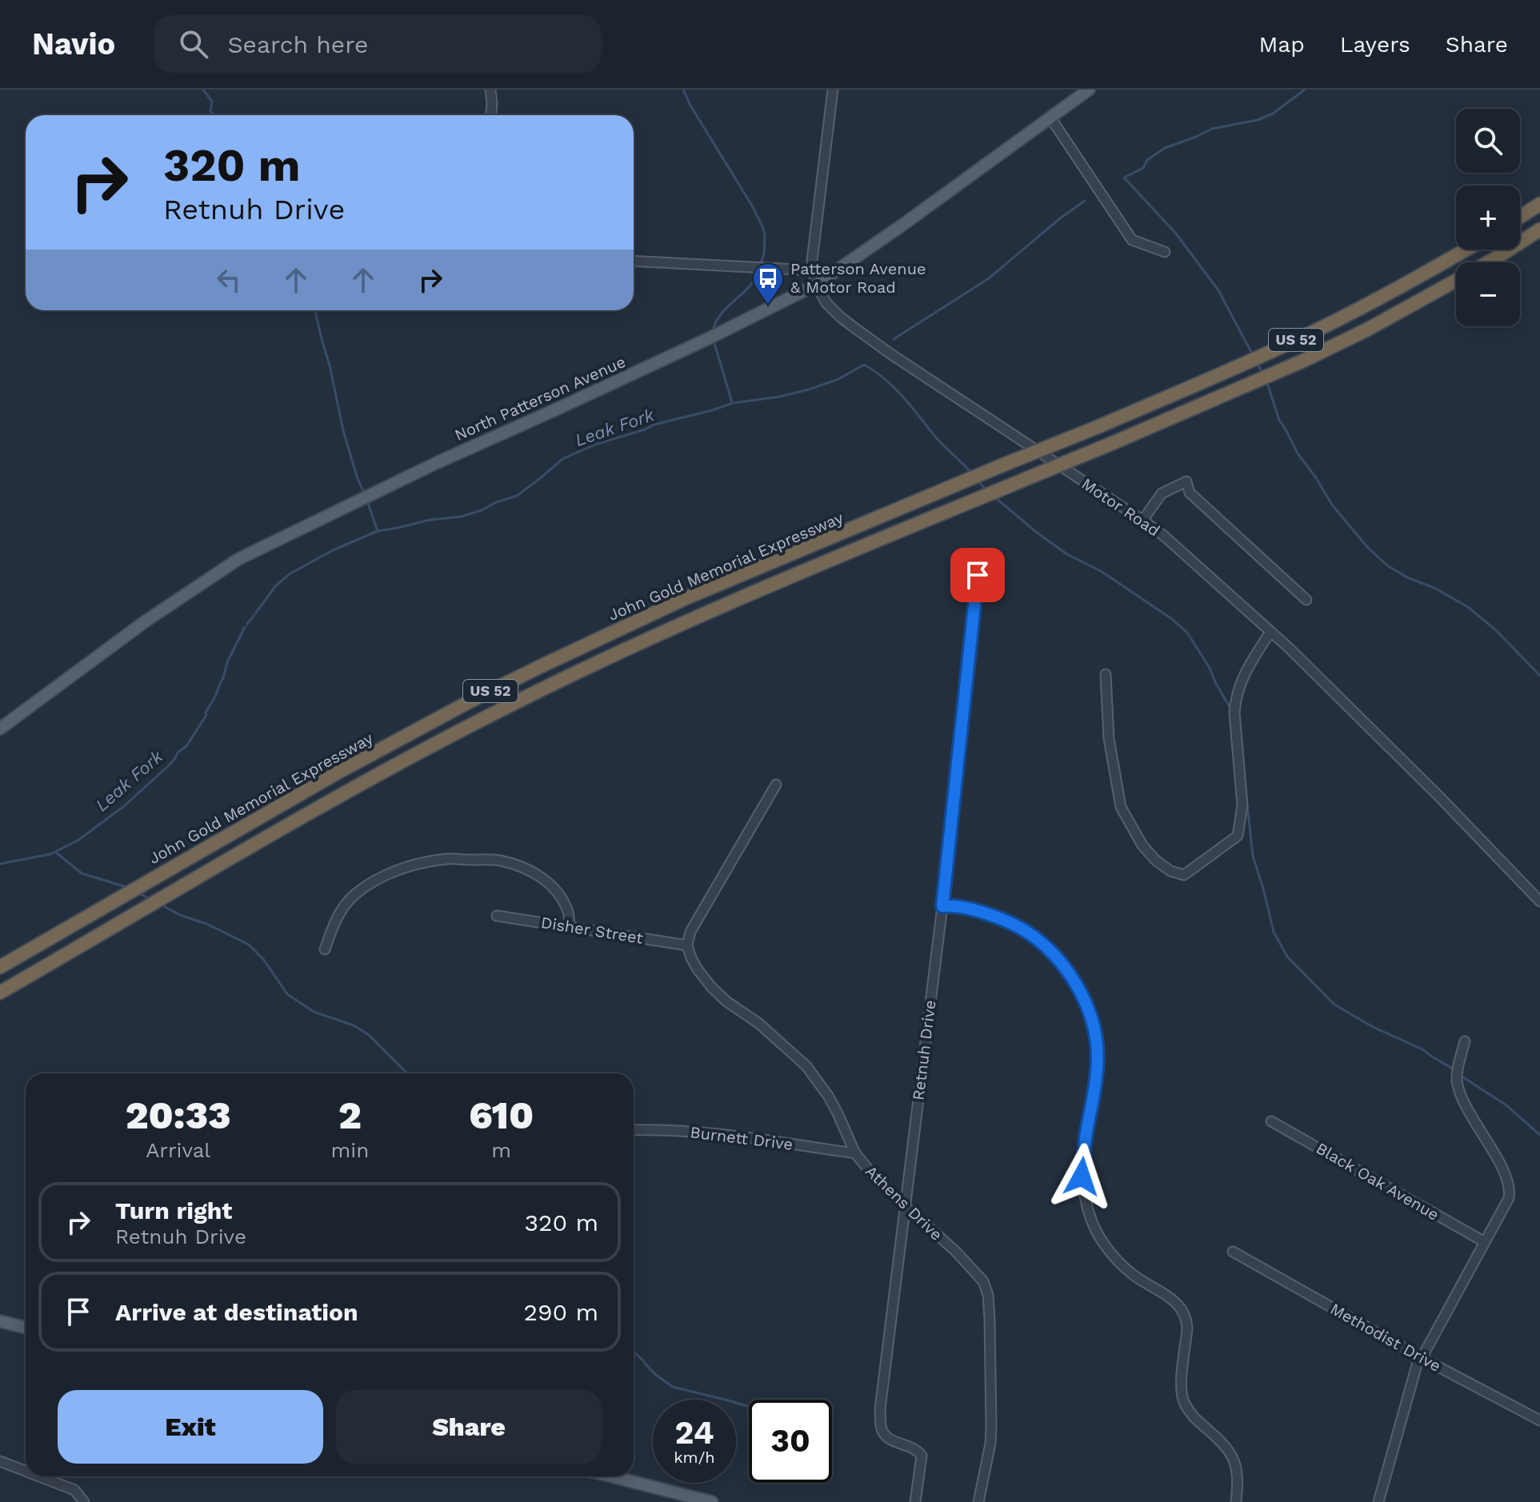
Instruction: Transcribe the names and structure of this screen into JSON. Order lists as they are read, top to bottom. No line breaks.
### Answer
{"streets":{"highway":["US 52","John Gold Memorial Expressway"],"main road":["North Patterson Avenue"],"street":["Motor Road","Disher Street","Retnuh Drive","Burnett Drive","Black Oak Avenue","Athens Drive","Methodist Drive"]},"crossings":[["North Patterson Avenue","Motor Road"],["Disher Street","Athens Drive"],["Retnuh Drive","Athens Drive"],["Burnett Drive","Athens Drive"]],"water":["Leak Fork"],"places":{"bus stop":["Patterson Avenue & Motor Road"]},"page":{"header":"Navio","search":"Search here","nav":["Map","Layers","Share"],"map_buttons":["+","−"],"turn":["320 m","Retnuh Drive"],"eta":["20:33","Arrival","2","min","610","m"],"list":[{"name":"Turn right","note":"Retnuh Drive","value":"320 m"},{"name":"Arrive at destination","value":"290 m"}],"buttons":["Exit","Share"],"speed":"24 km/h","limit":"30"}}
